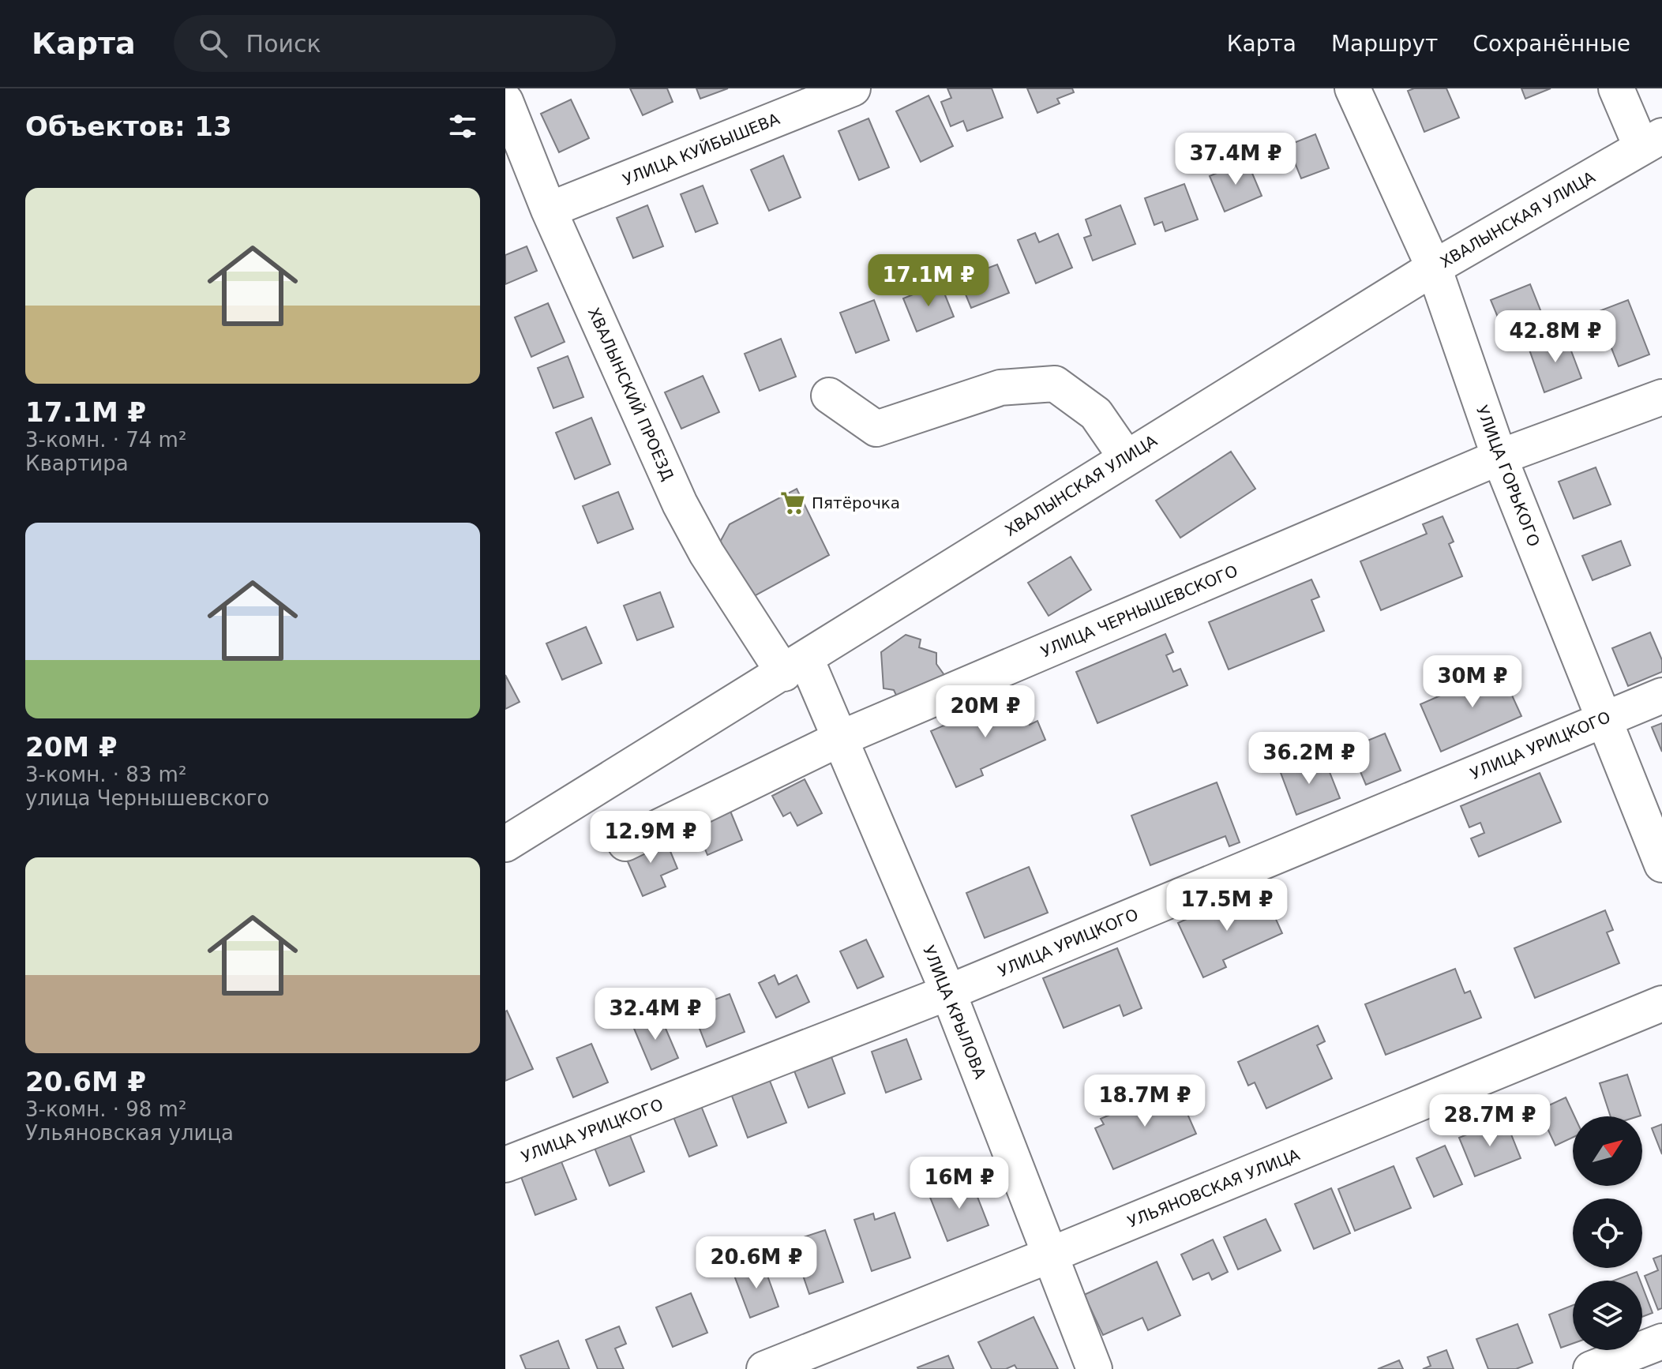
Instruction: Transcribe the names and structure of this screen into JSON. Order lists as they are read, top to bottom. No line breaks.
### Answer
{"streets":{"street":["УЛИЦА КУЙБЫШЕВА","ХВАЛЫНСКАЯ УЛИЦА","ХВАЛЫНСКИЙ ПРОЕЗД","УЛИЦА ГОРЬКОГО","УЛИЦА ЧЕРНЫШЕВСКОГО","УЛИЦА УРИЦКОГО","УЛИЦА КРЫЛОВА","УЛЬЯНОВСКАЯ УЛИЦА"]},"crossings":[["УЛИЦА КУЙБЫШЕВА","ХВАЛЫНСКИЙ ПРОЕЗД"],["ХВАЛЫНСКАЯ УЛИЦА","ХВАЛЫНСКИЙ ПРОЕЗД"],["ХВАЛЫНСКАЯ УЛИЦА","УЛИЦА ГОРЬКОГО"],["ХВАЛЫНСКАЯ УЛИЦА","УЛИЦА КРЫЛОВА"],["ХВАЛЫНСКИЙ ПРОЕЗД","УЛИЦА КРЫЛОВА"],["УЛИЦА ГОРЬКОГО","УЛИЦА ЧЕРНЫШЕВСКОГО"],["УЛИЦА ГОРЬКОГО","УЛИЦА УРИЦКОГО"],["УЛИЦА ЧЕРНЫШЕВСКОГО","УЛИЦА КРЫЛОВА"],["УЛИЦА УРИЦКОГО","УЛИЦА КРЫЛОВА"],["УЛИЦА КРЫЛОВА","УЛЬЯНОВСКАЯ УЛИЦА"]],"places":{"supermarket":["Пятёрочка"]},"north":"top right","page":{"header":"Карта","search":"Поиск","nav":["Карта","Маршрут","Сохранённые"],"heading":"Объектов: 13","price":["37.4M ₽","17.1M ₽","42.8M ₽","30M ₽","20M ₽","36.2M ₽","12.9M ₽","17.5M ₽","32.4M ₽","18.7M ₽","28.7M ₽","16M ₽","20.6M ₽"],"list":[{"name":"17.1M ₽","note":"3-комн. · 74 m² · Квартира"},{"name":"20M ₽","note":"3-комн. · 83 m² · улица Чернышевского"},{"name":"20.6M ₽","note":"3-комн. · 98 m² · Ульяновская улица"}]}}
